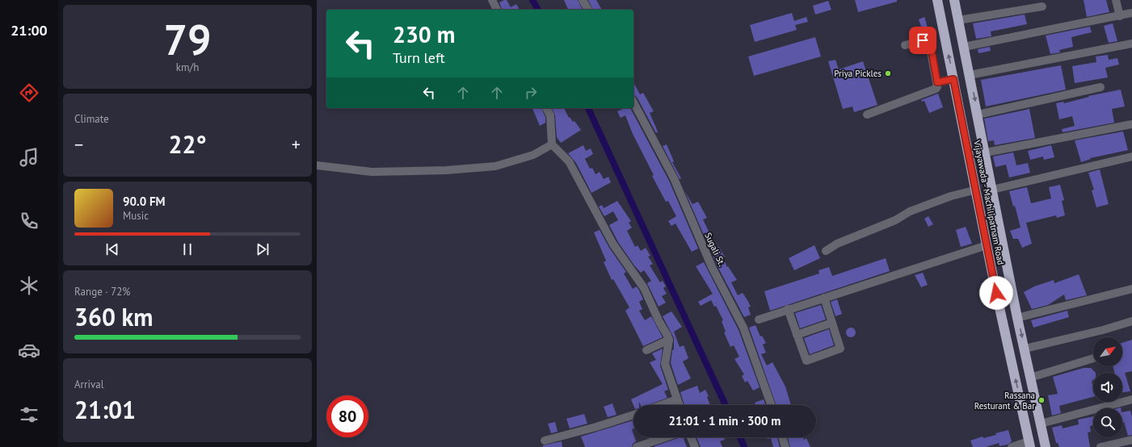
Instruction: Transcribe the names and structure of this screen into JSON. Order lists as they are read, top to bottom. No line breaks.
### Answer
{"streets":{"highway":["Vijayawada - Machilipatnam Road"],"street":["Sugali St."]},"places":["Priya Pickles","Rassana Resturant & Bar"],"north":"top right","page":{"tabs":"21:00","tile":[["79","km/h"],"Climate",["Range · 72%","360 km"],["Arrival","21:01"]],"turn":["230 m","Turn left"],"heat":["−","22°","+"],"song":["90.0 FM","Music"],"limit":"80","trip":"21:01 · 1 min · 300 m"}}
